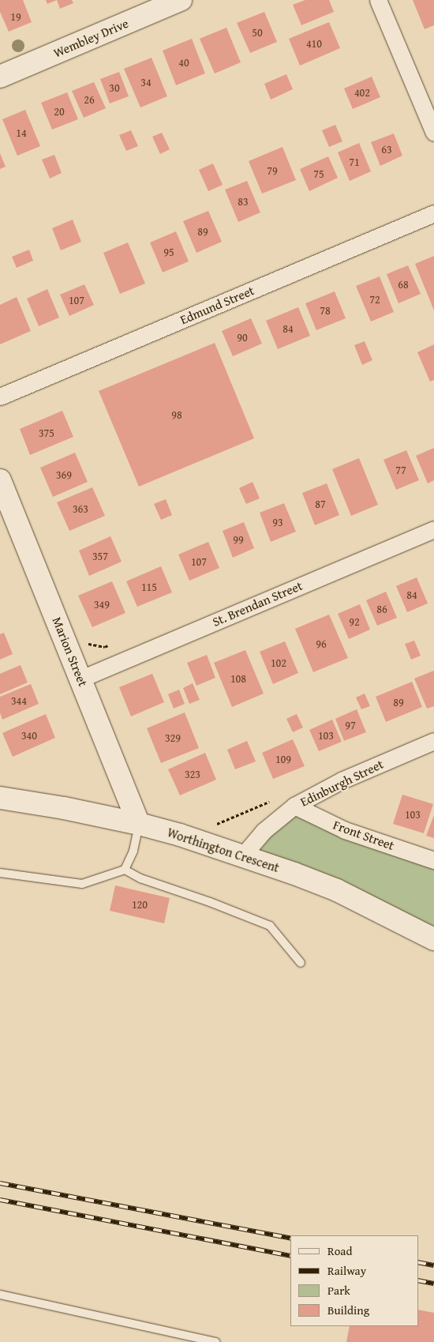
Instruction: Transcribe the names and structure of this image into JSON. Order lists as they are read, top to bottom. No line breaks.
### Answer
{"streets":{"street":["Wembley Drive","Edmund Street","St. Brendan Street","Marion Street","Edinburgh Street","Front Street","Worthington Crescent"]},"crossings":[["St. Brendan Street","Marion Street"],["Marion Street","Worthington Crescent"],["Edinburgh Street","Front Street"],["Edinburgh Street","Worthington Crescent"]],"house_numbers":["19","50","410","40","34","30","402","26","20","14","63","71","79","75","83","89","95","68","72","107","78","84","90","98","375","77","369","87","363","93","99","357","107","115","84","349","86","92","96","102","108","344","89","97","340","103","329","109","323","103","120"],"legend":["Road","Railway","Park","Building"]}
